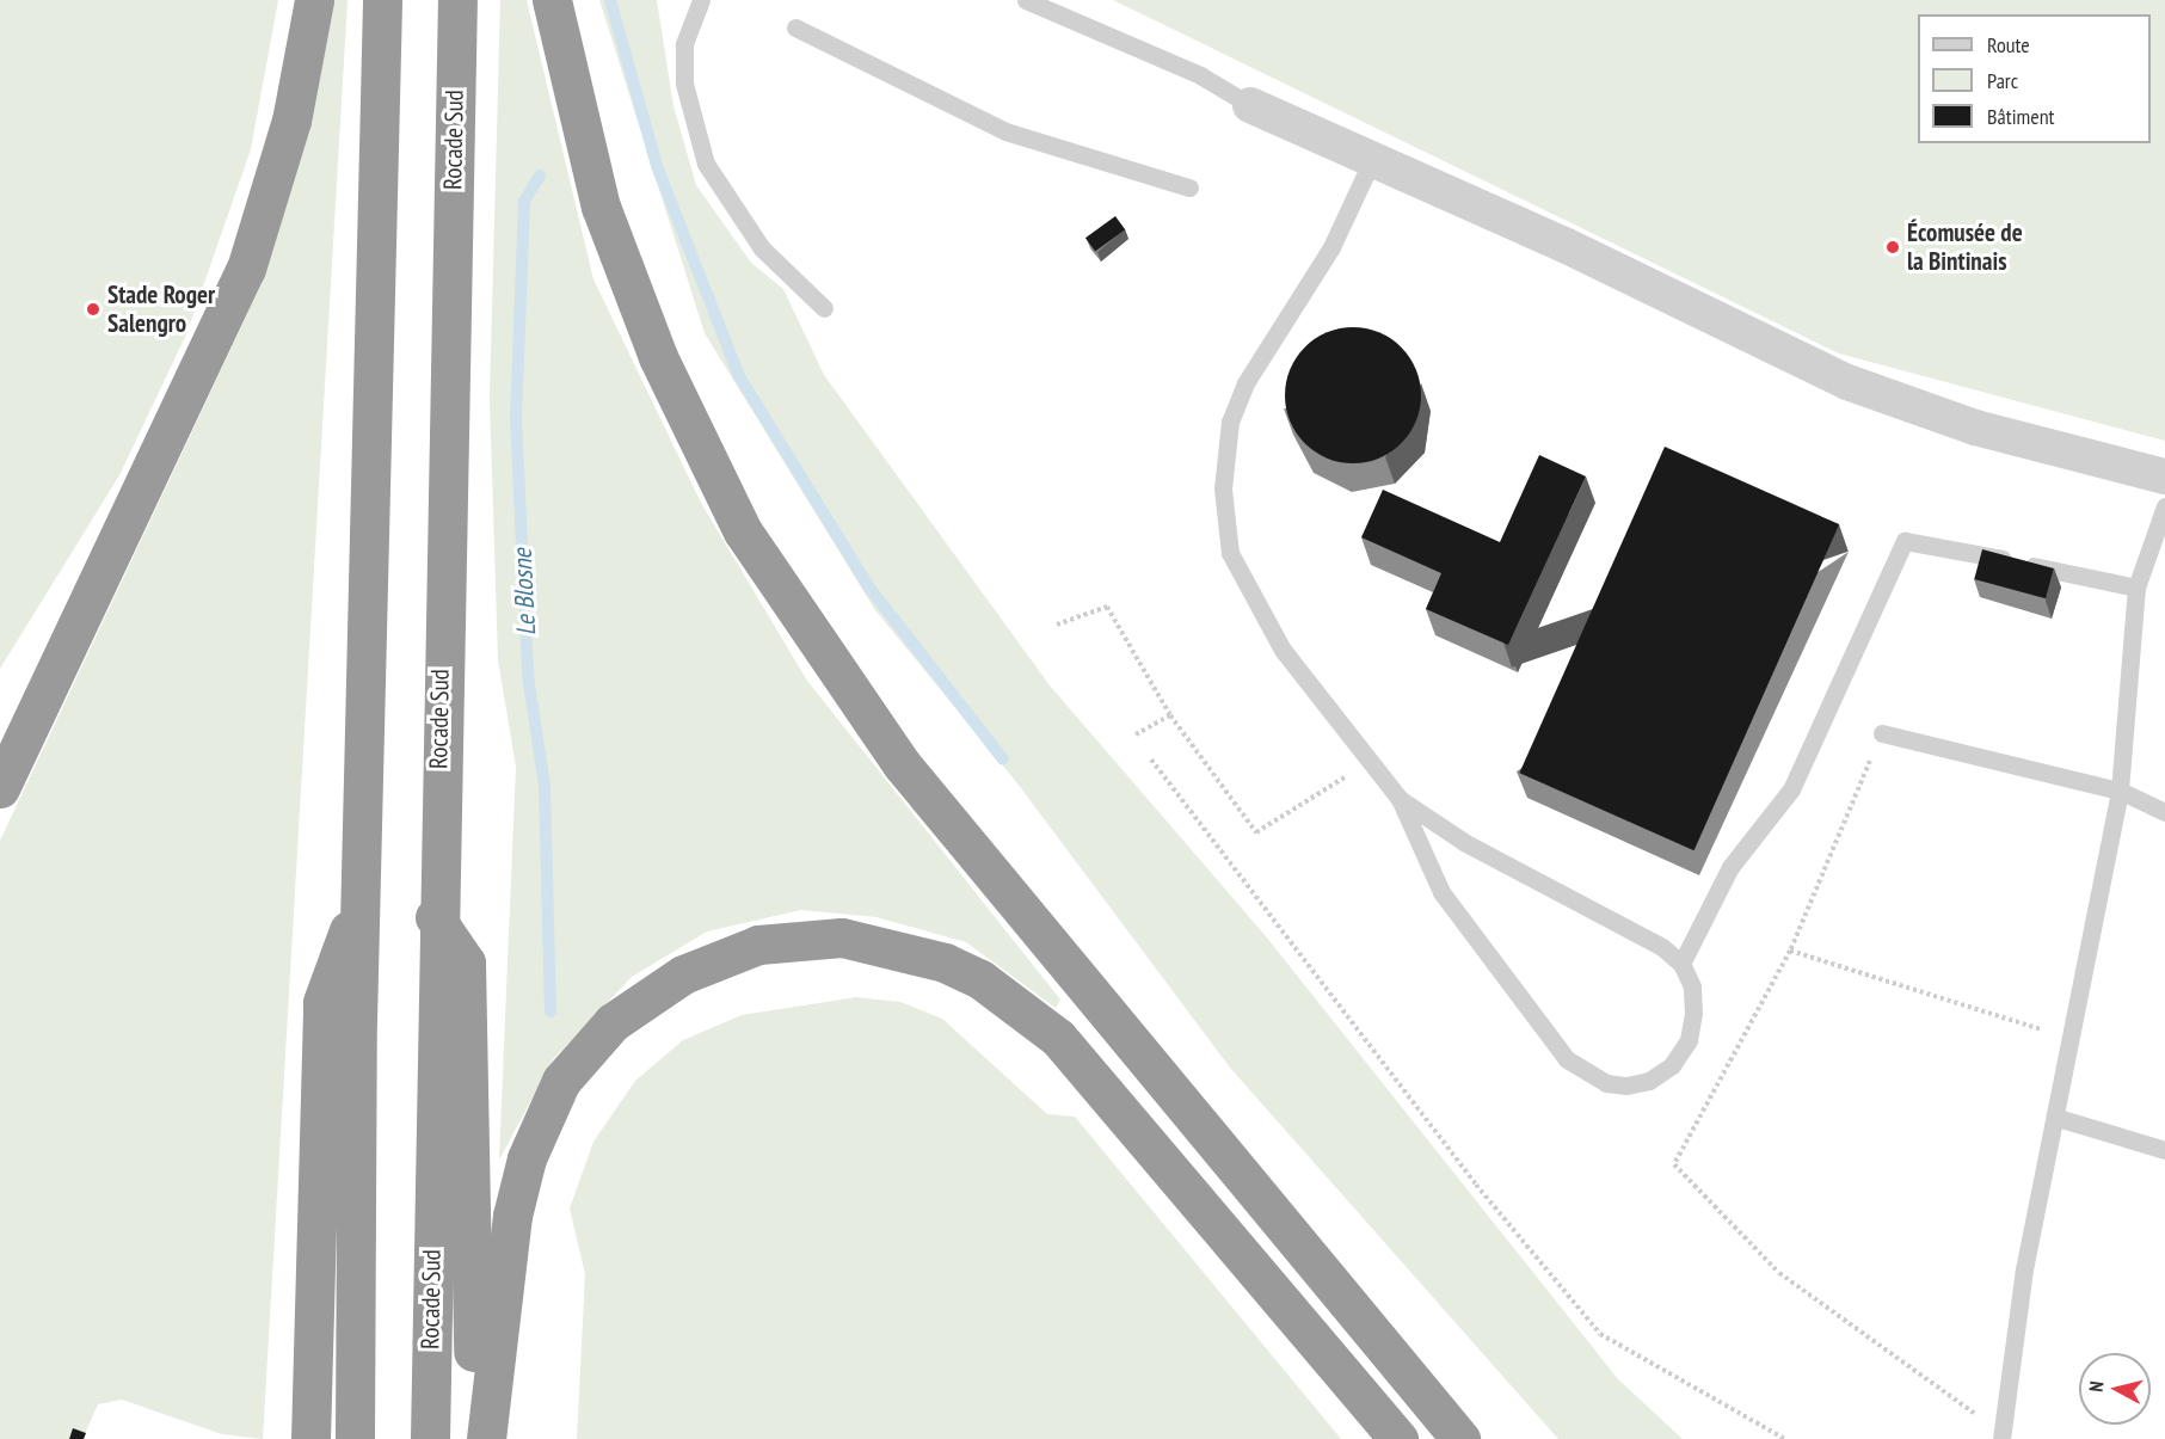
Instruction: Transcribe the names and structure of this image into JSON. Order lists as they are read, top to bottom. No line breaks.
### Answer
{"streets":{"highway":["Rocade Sud"]},"water":["Le Blosne"],"places":["Écomusée de la Bintinais","Stade Roger Salengro"],"legend":["Route","Parc","Bâtiment"],"north":"left"}
